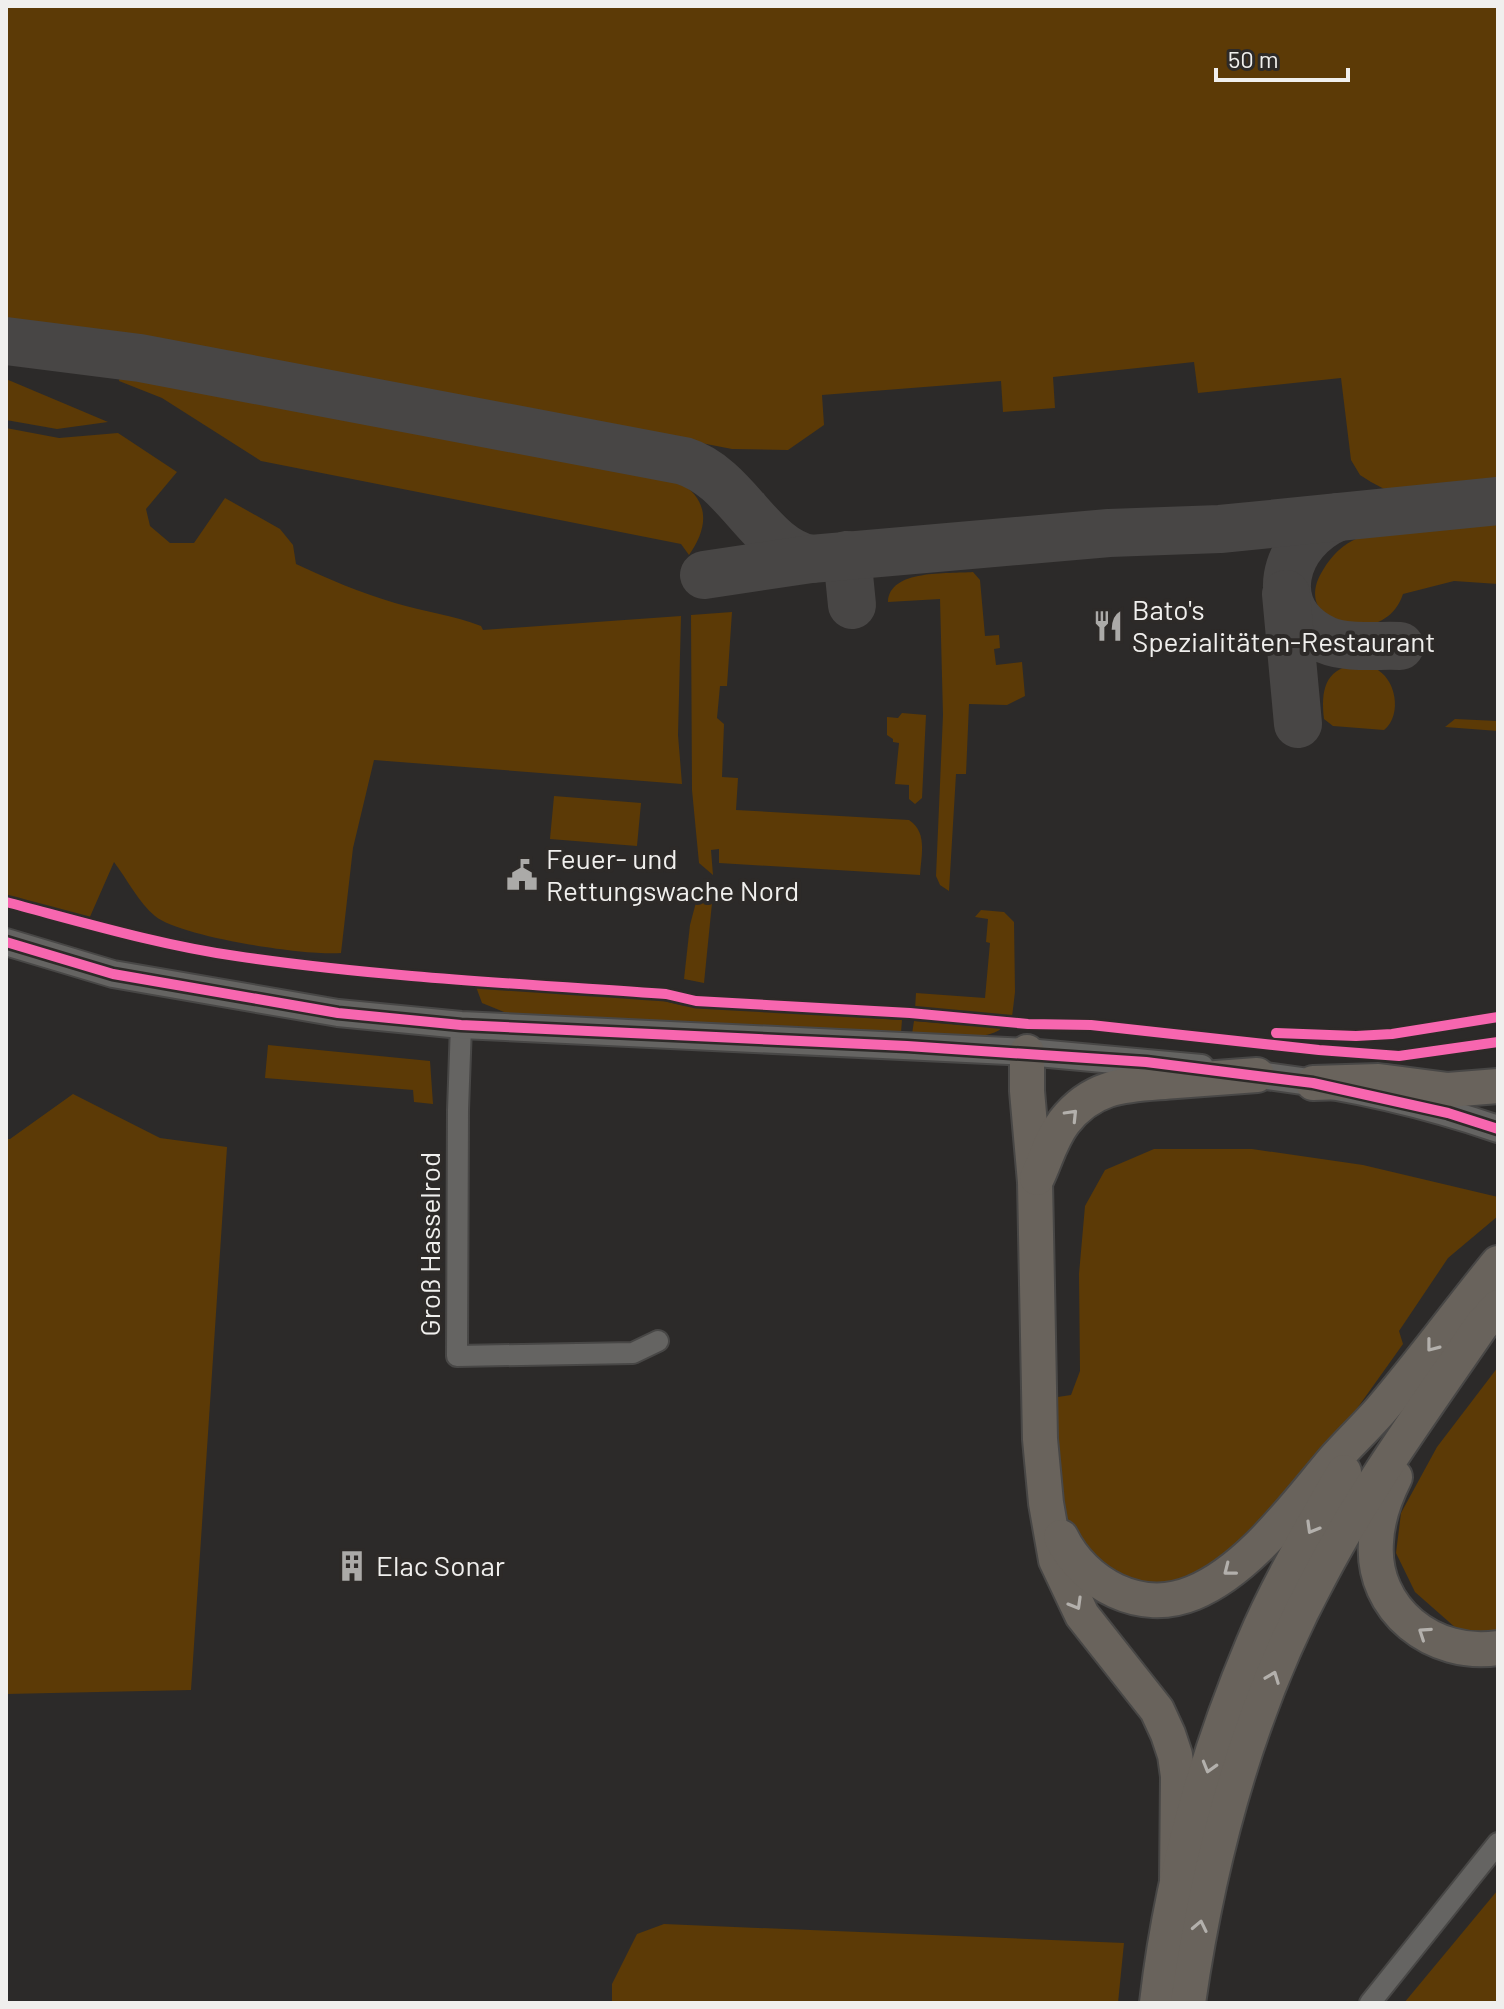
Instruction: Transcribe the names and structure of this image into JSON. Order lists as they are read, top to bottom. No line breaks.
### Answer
{"streets":{"street":["Groß Hasselrod"]},"places":{"restaurant":["Bato's Spezialitäten-Restaurant"],"public building":["Feuer- und Rettungswache Nord"],"building":["Elac Sonar"]},"scale_bar":"50 m"}
